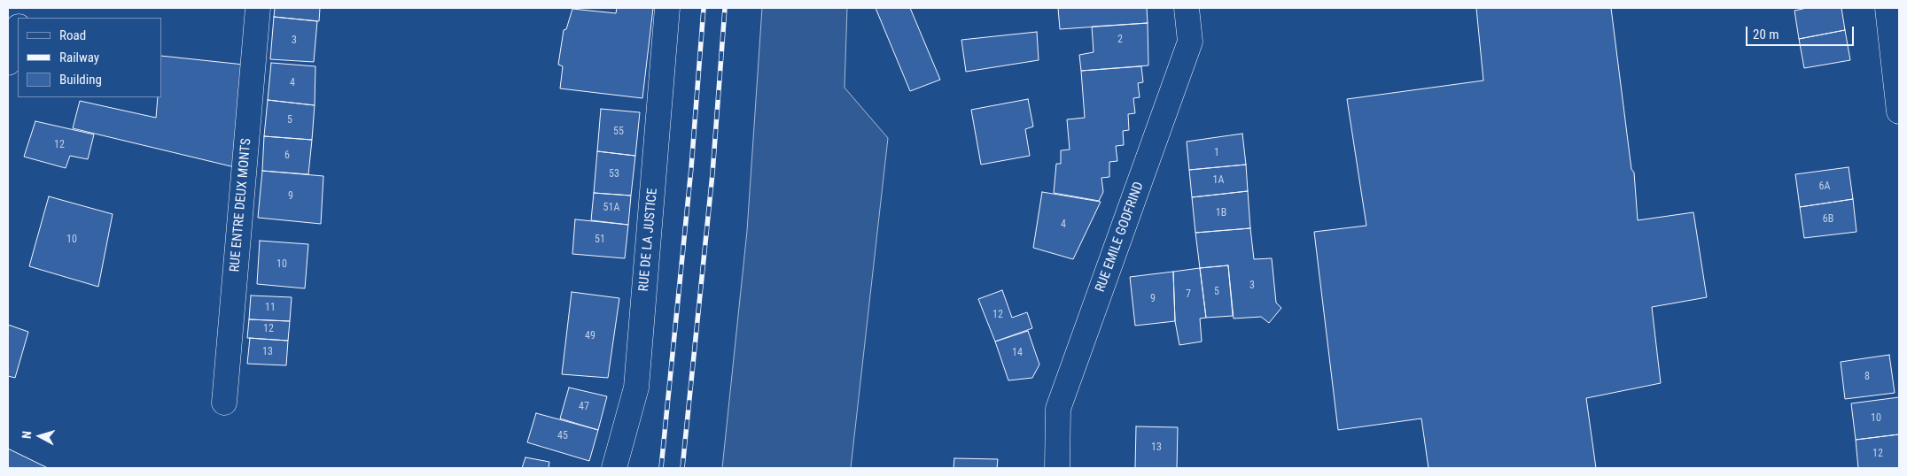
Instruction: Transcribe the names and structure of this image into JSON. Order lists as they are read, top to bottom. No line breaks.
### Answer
{"streets":{"street":["RUE ENTRE DEUX MONTS","RUE EMILE GODFRIND","RUE DE LA JUSTICE"]},"house_numbers":["2","3","4","5","55","12","1","6","53","1A","6A","9","51A","1B","6B","4","10","51","10","3","5","7","9","11","12","12","49","13","14","8","47","10","45","13","12"],"legend":["Road","Railway","Building"],"scale_bar":"20 m","north":"left"}
